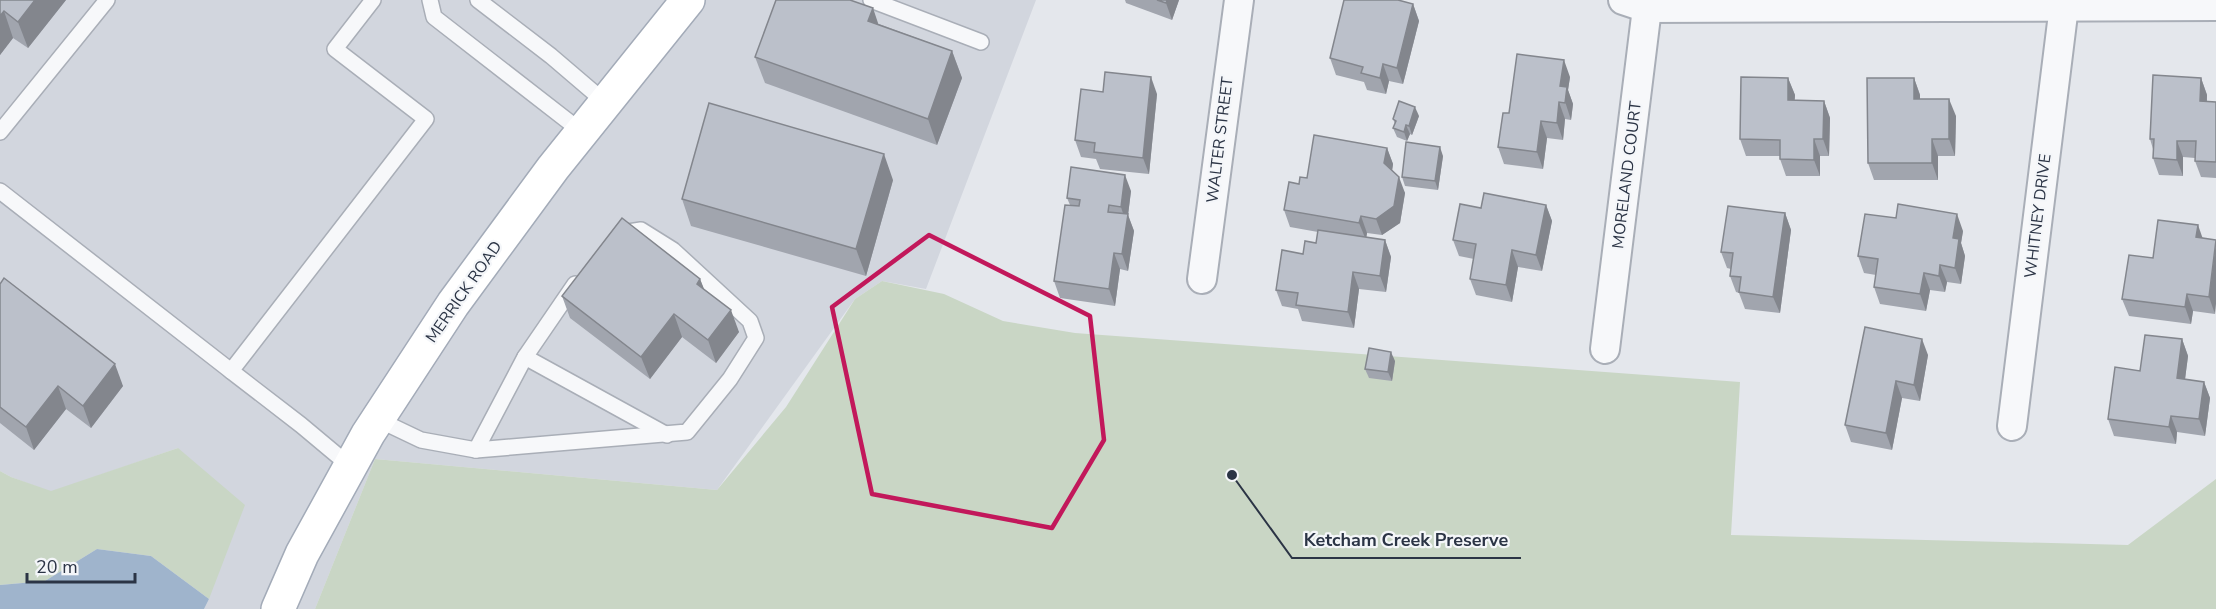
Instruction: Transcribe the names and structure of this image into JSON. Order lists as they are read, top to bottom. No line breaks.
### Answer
{"streets":{"main road":["MERRICK ROAD"],"street":["WALTER STREET","MORELAND COURT","WHITNEY DRIVE"]},"places":["Ketcham Creek Preserve"],"scale_bar":"20 m"}
